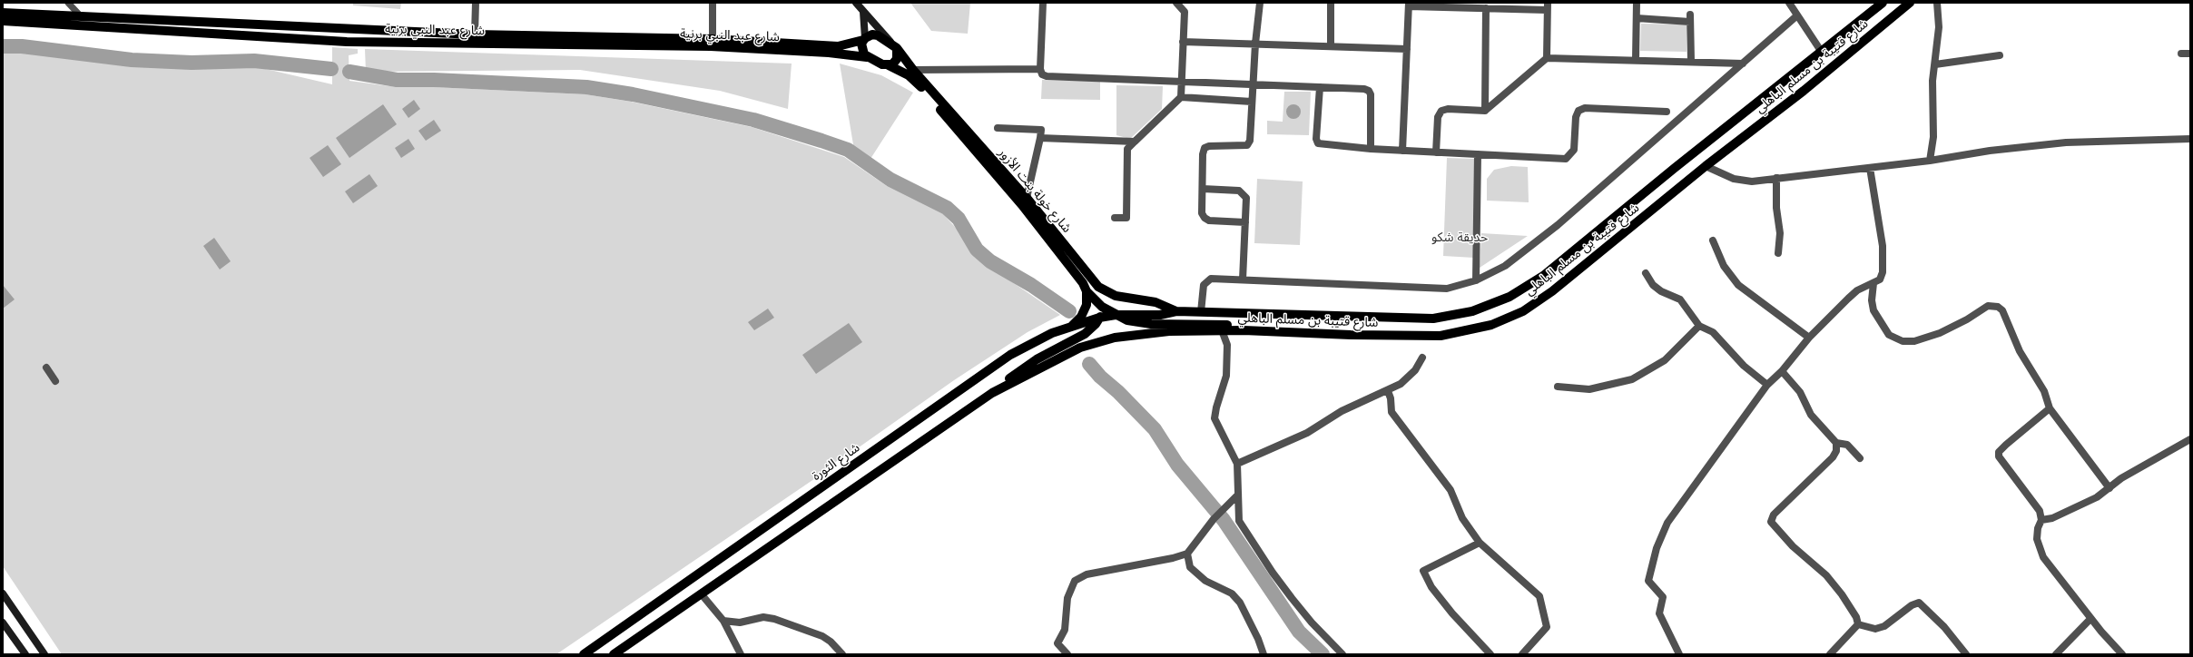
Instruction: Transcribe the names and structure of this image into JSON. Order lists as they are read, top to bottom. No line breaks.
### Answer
{"streets":{"main road":["شارع عبد النبي برنية","شارع قتيبة بن مسلم الباهلي","شارع خولة بنت الأزور","شارع الثورة"]},"crossings":[["شارع عبد النبي برنية","شارع خولة بنت الأزور"],["شارع قتيبة بن مسلم الباهلي","شارع خولة بنت الأزور"],["شارع قتيبة بن مسلم الباهلي","شارع الثورة"],["شارع خولة بنت الأزور","شارع الثورة"]],"parks":["حديقة شكو"]}
